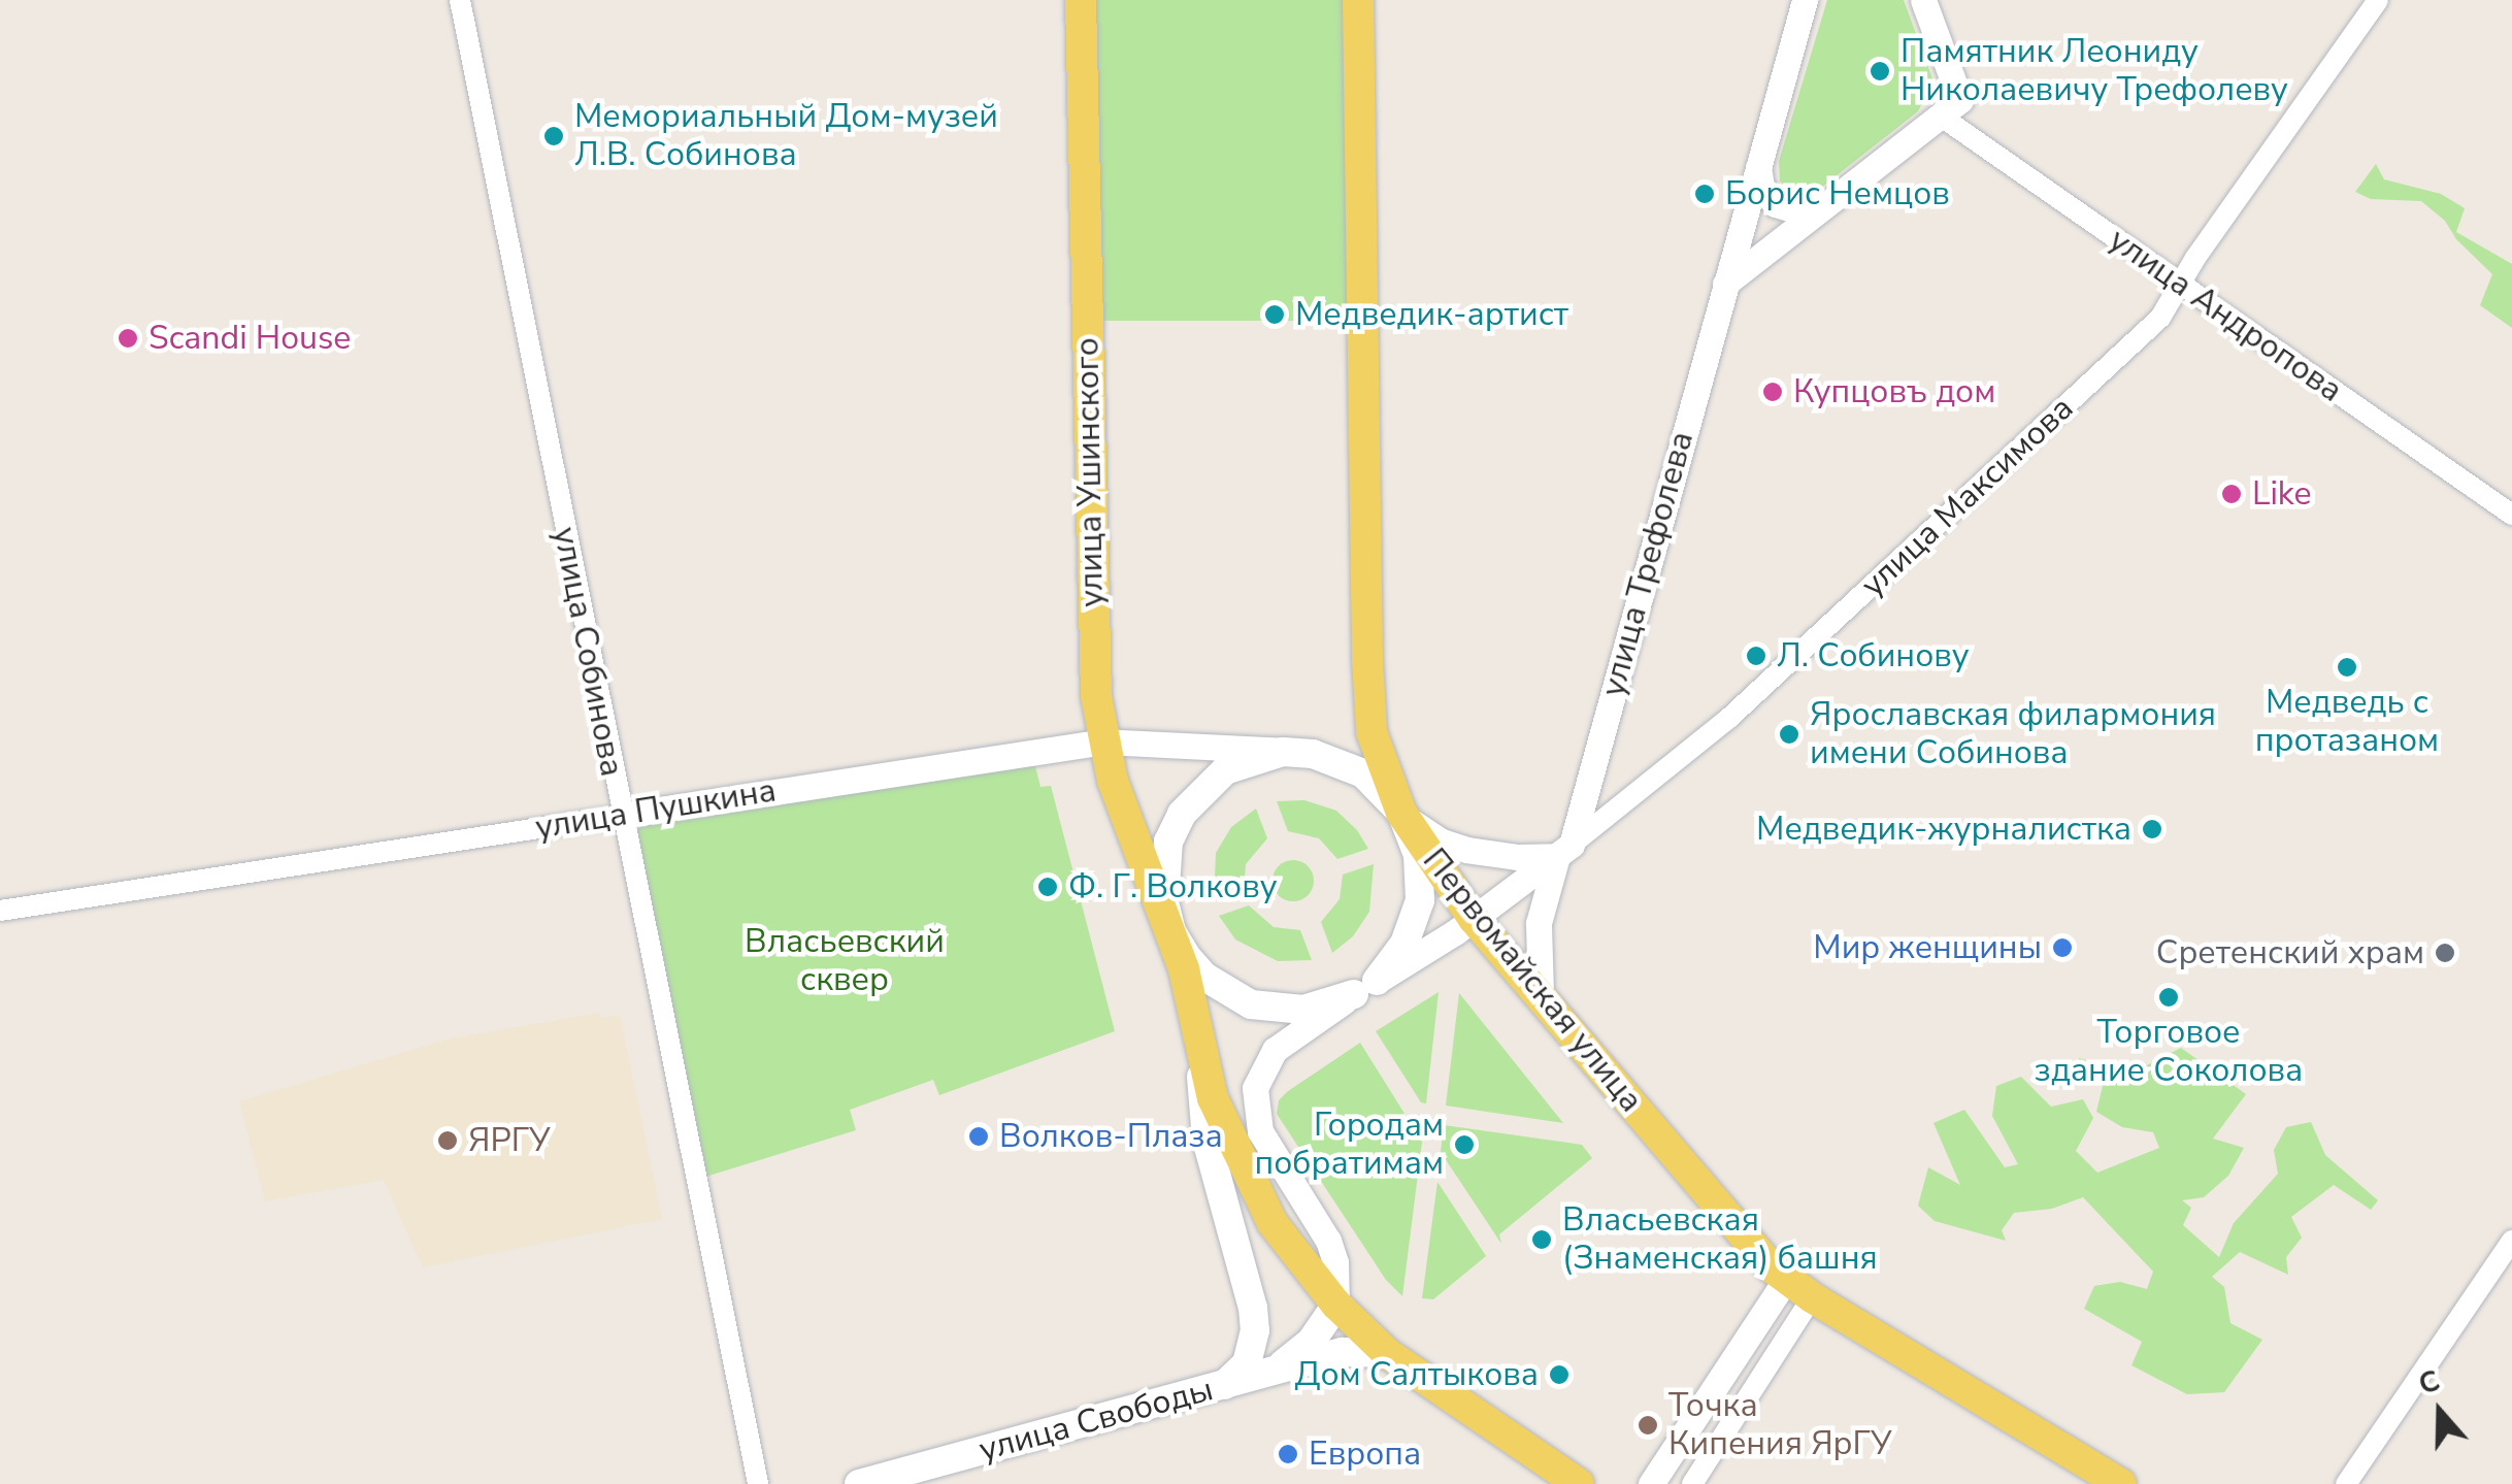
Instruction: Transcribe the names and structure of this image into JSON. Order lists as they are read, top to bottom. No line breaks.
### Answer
{"streets":{"main road":["улица Ушинского","Первомайская улица","улица Свободы"],"street":["улица Андропова","улица Максимова","улица Трефолева","улица Собинова","улица Пушкина"]},"crossings":[["улица Андропова","улица Максимова"],["улица Ушинского","улица Максимова"],["улица Ушинского","улица Пушкина"],["улица Ушинского","Первомайская улица"],["улица Ушинского","улица Свободы"],["улица Максимова","улица Трефолева"],["улица Максимова","улица Пушкина"],["улица Максимова","Первомайская улица"],["улица Максимова","улица Свободы"],["улица Трефолева","Первомайская улица"],["улица Собинова","улица Пушкина"],["улица Пушкина","Первомайская улица"]],"parks":["Власьевский сквер"],"places":["Памятник Леониду Николаевичу Трефолеву","Мемориальный Дом-музей Л.В. Собинова","Борис Немцов","Медведик-артист","Scandi House","Купцовъ дом","Like","Л. Собинову","Медведь с протазаном","Ярославская филармония имени Собинова","Медведик-журналистка","Ф. Г. Волкову","Мир женщины","Сретенский храм","Торговое здание Соколова","Волков-Плаза","ЯРГУ","Городам побратимам","Власьевская (Знаменская) башня","Дом Салтыкова","Точка Кипения ЯрГУ","Европа"],"north":"top"}
